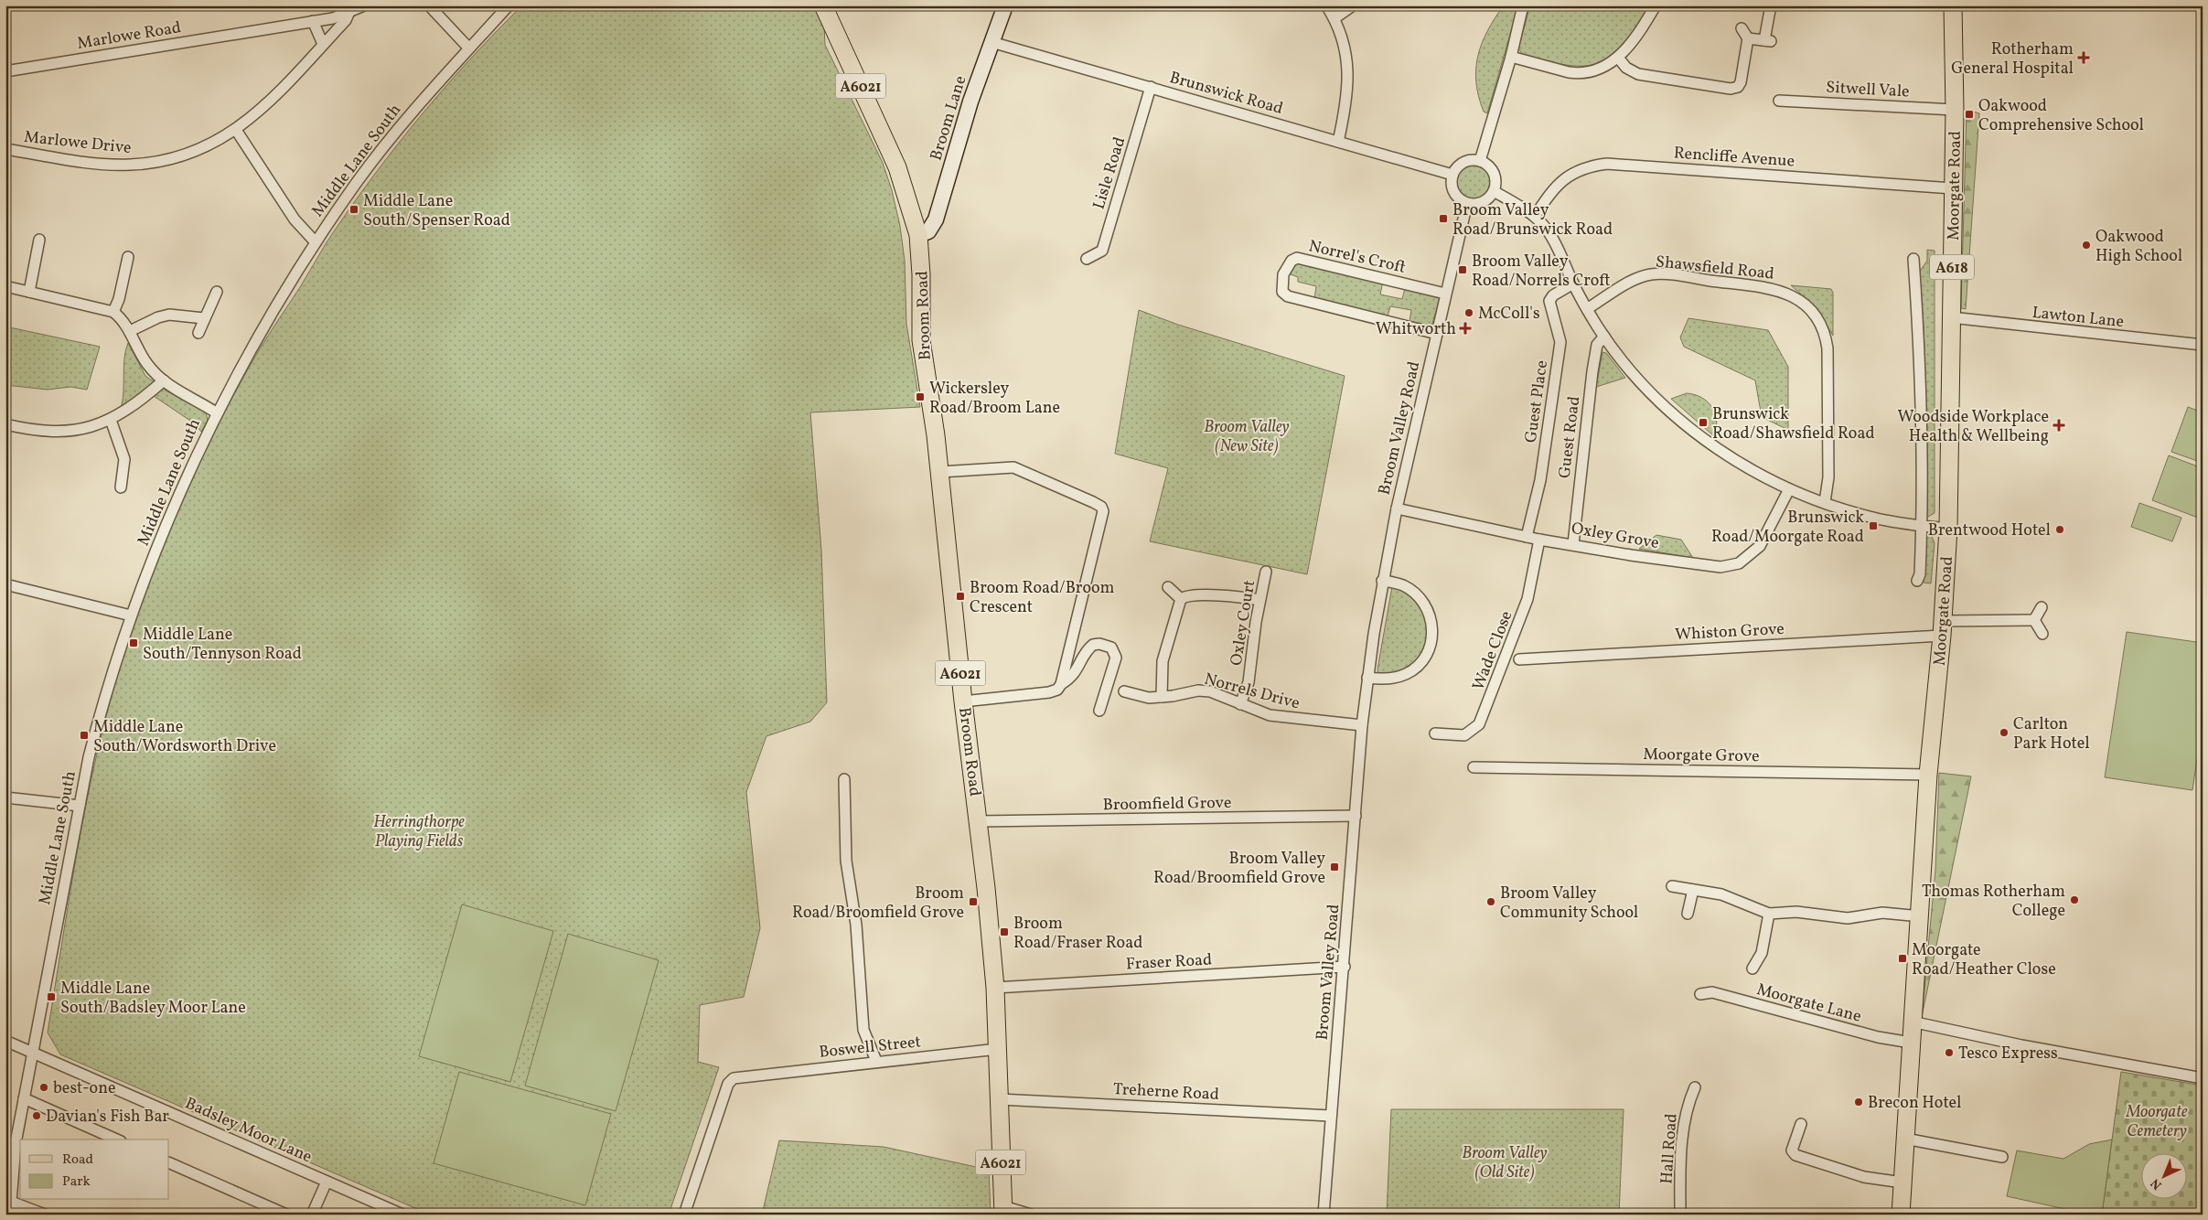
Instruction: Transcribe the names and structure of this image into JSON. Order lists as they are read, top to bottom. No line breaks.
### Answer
{"streets":{"main road":["A6021","Broom Lane","Moorgate Road","A618","Broom Road"],"street":["Marlowe Road","Sitwell Vale","Brunswick Road","Marlowe Drive","Rencliffe Avenue","Middle Lane South","Lisle Road","Norrel's Croft","Shawsfield Road","Lawton Lane","Guest Place","Broom Valley Road","Guest Road","Oxley Grove","Oxley Court","Whiston Grove","Wade Close","Norrels Drive","Moorgate Grove","Broomfield Grove","Fraser Road","Moorgate Lane","Boswell Street","Treherne Road","Badsley Moor Lane","Hall Road"]},"crossings":[["Marlowe Road","Marlowe Drive"],["A6021","Broom Lane"],["A6021","Broom Road"],["Sitwell Vale","Moorgate Road"],["Brunswick Road","Broom Lane"],["Brunswick Road","Lisle Road"],["Brunswick Road","Broom Valley Road"],["Broom Lane","Broom Road"],["Rencliffe Avenue","Moorgate Road"],["Middle Lane South","Badsley Moor Lane"],["Moorgate Road","Lawton Lane"],["Moorgate Road","Whiston Grove"],["Moorgate Road","Moorgate Grove"],["Moorgate Road","Moorgate Lane"],["Norrel's Croft","Broom Valley Road"],["Broom Road","Broomfield Grove"],["Broom Road","Fraser Road"],["Broom Road","Boswell Street"],["Broom Road","Treherne Road"],["Guest Place","Oxley Grove"],["Broom Valley Road","Oxley Grove"],["Broom Valley Road","Norrels Drive"],["Broom Valley Road","Broomfield Grove"],["Broom Valley Road","Fraser Road"],["Broom Valley Road","Treherne Road"],["Guest Road","Oxley Grove"],["Oxley Grove","Wade Close"],["Oxley Court","Norrels Drive"]],"parks":["Broom Valley (New Site)","Herringthorpe Playing Fields","Moorgate Cemetery","Broom Valley (Old Site)"],"places":{"health":["Rotherham General Hospital","Whitworth","Woodside Workplace Health & Wellbeing"],"transit":["Oakwood Comprehensive School","Middle Lane South/Spenser Road","Broom Valley Road/Brunswick Road","Broom Valley Road/Norrels Croft","Wickersley Road/Broom Lane","Brunswick Road/Shawsfield Road","Brunswick Road/Moorgate Road","Broom Road/Broom Crescent","Middle Lane South/Tennyson Road","Middle Lane South/Wordsworth Drive","Broom Valley Road/Broomfield Grove","Broom Road/Broomfield Grove","Broom Road/Fraser Road","Moorgate Road/Heather Close","Middle Lane South/Badsley Moor Lane"],"other":["Oakwood High School","McColl's","Brentwood Hotel","Carlton Park Hotel","Thomas Rotherham College","Broom Valley Community School","Tesco Express","best-one","Brecon Hotel","Davian's Fish Bar"]},"legend":["Road","Park"],"north":"bottom left"}
